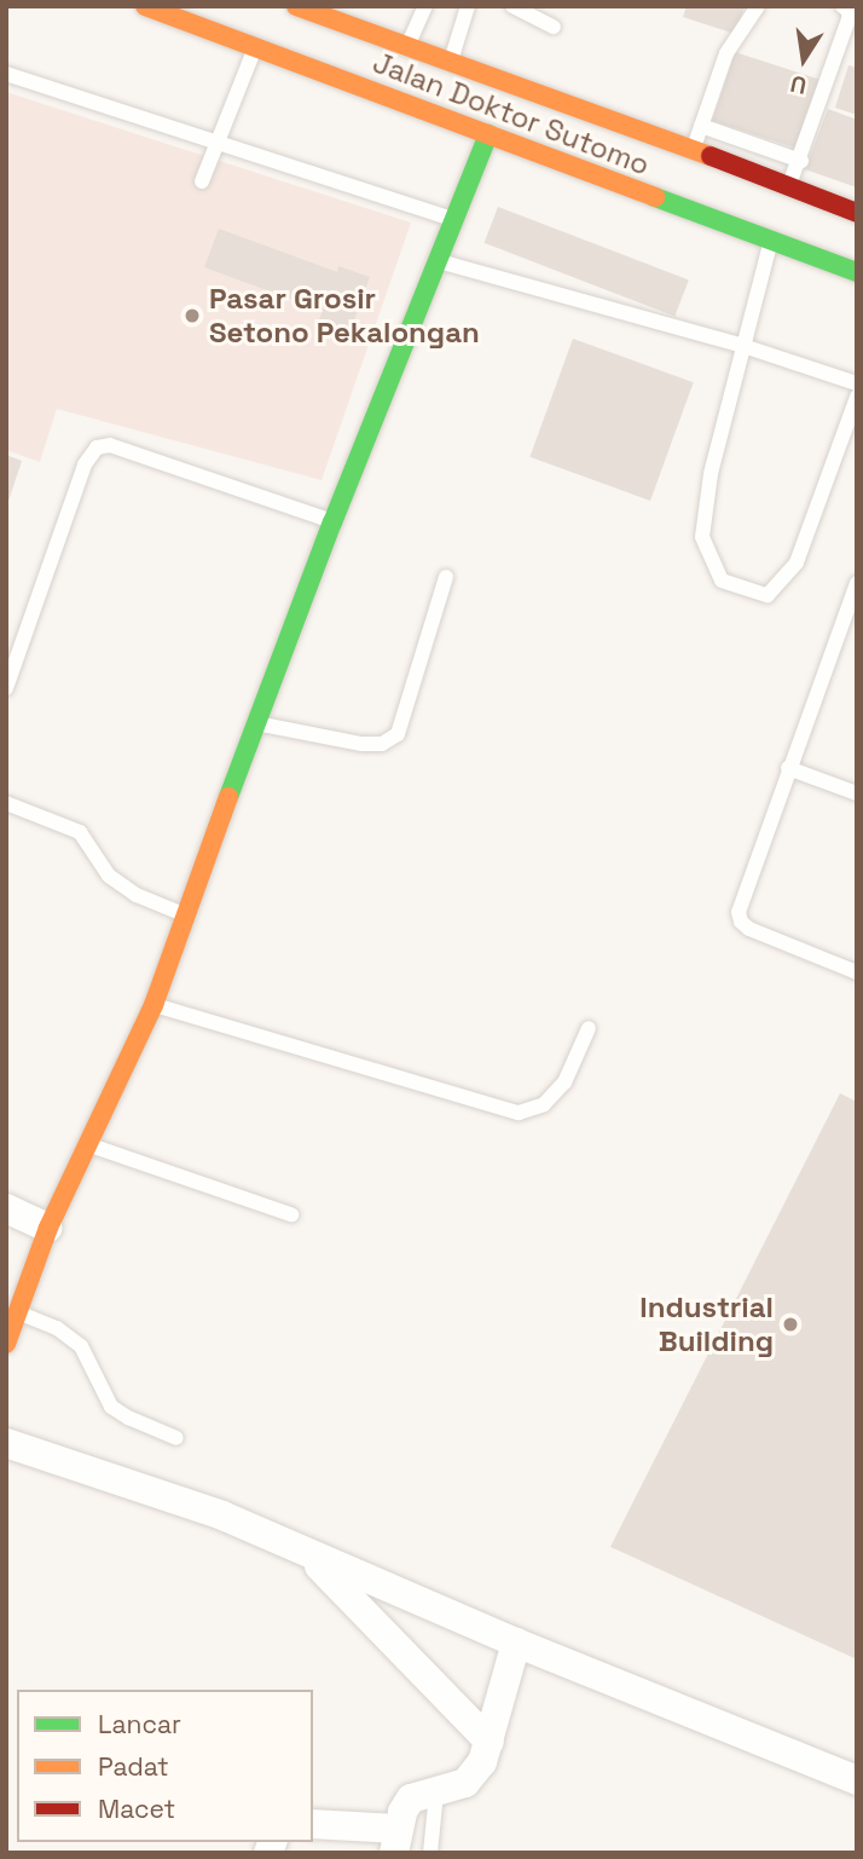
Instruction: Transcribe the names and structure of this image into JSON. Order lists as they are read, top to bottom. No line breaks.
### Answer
{"streets":{"main road":["Jalan Doktor Sutomo"]},"places":["Pasar Grosir Setono Pekalongan","Industrial Building"],"legend":["Lancar","Padat","Macet"],"north":"bottom"}
